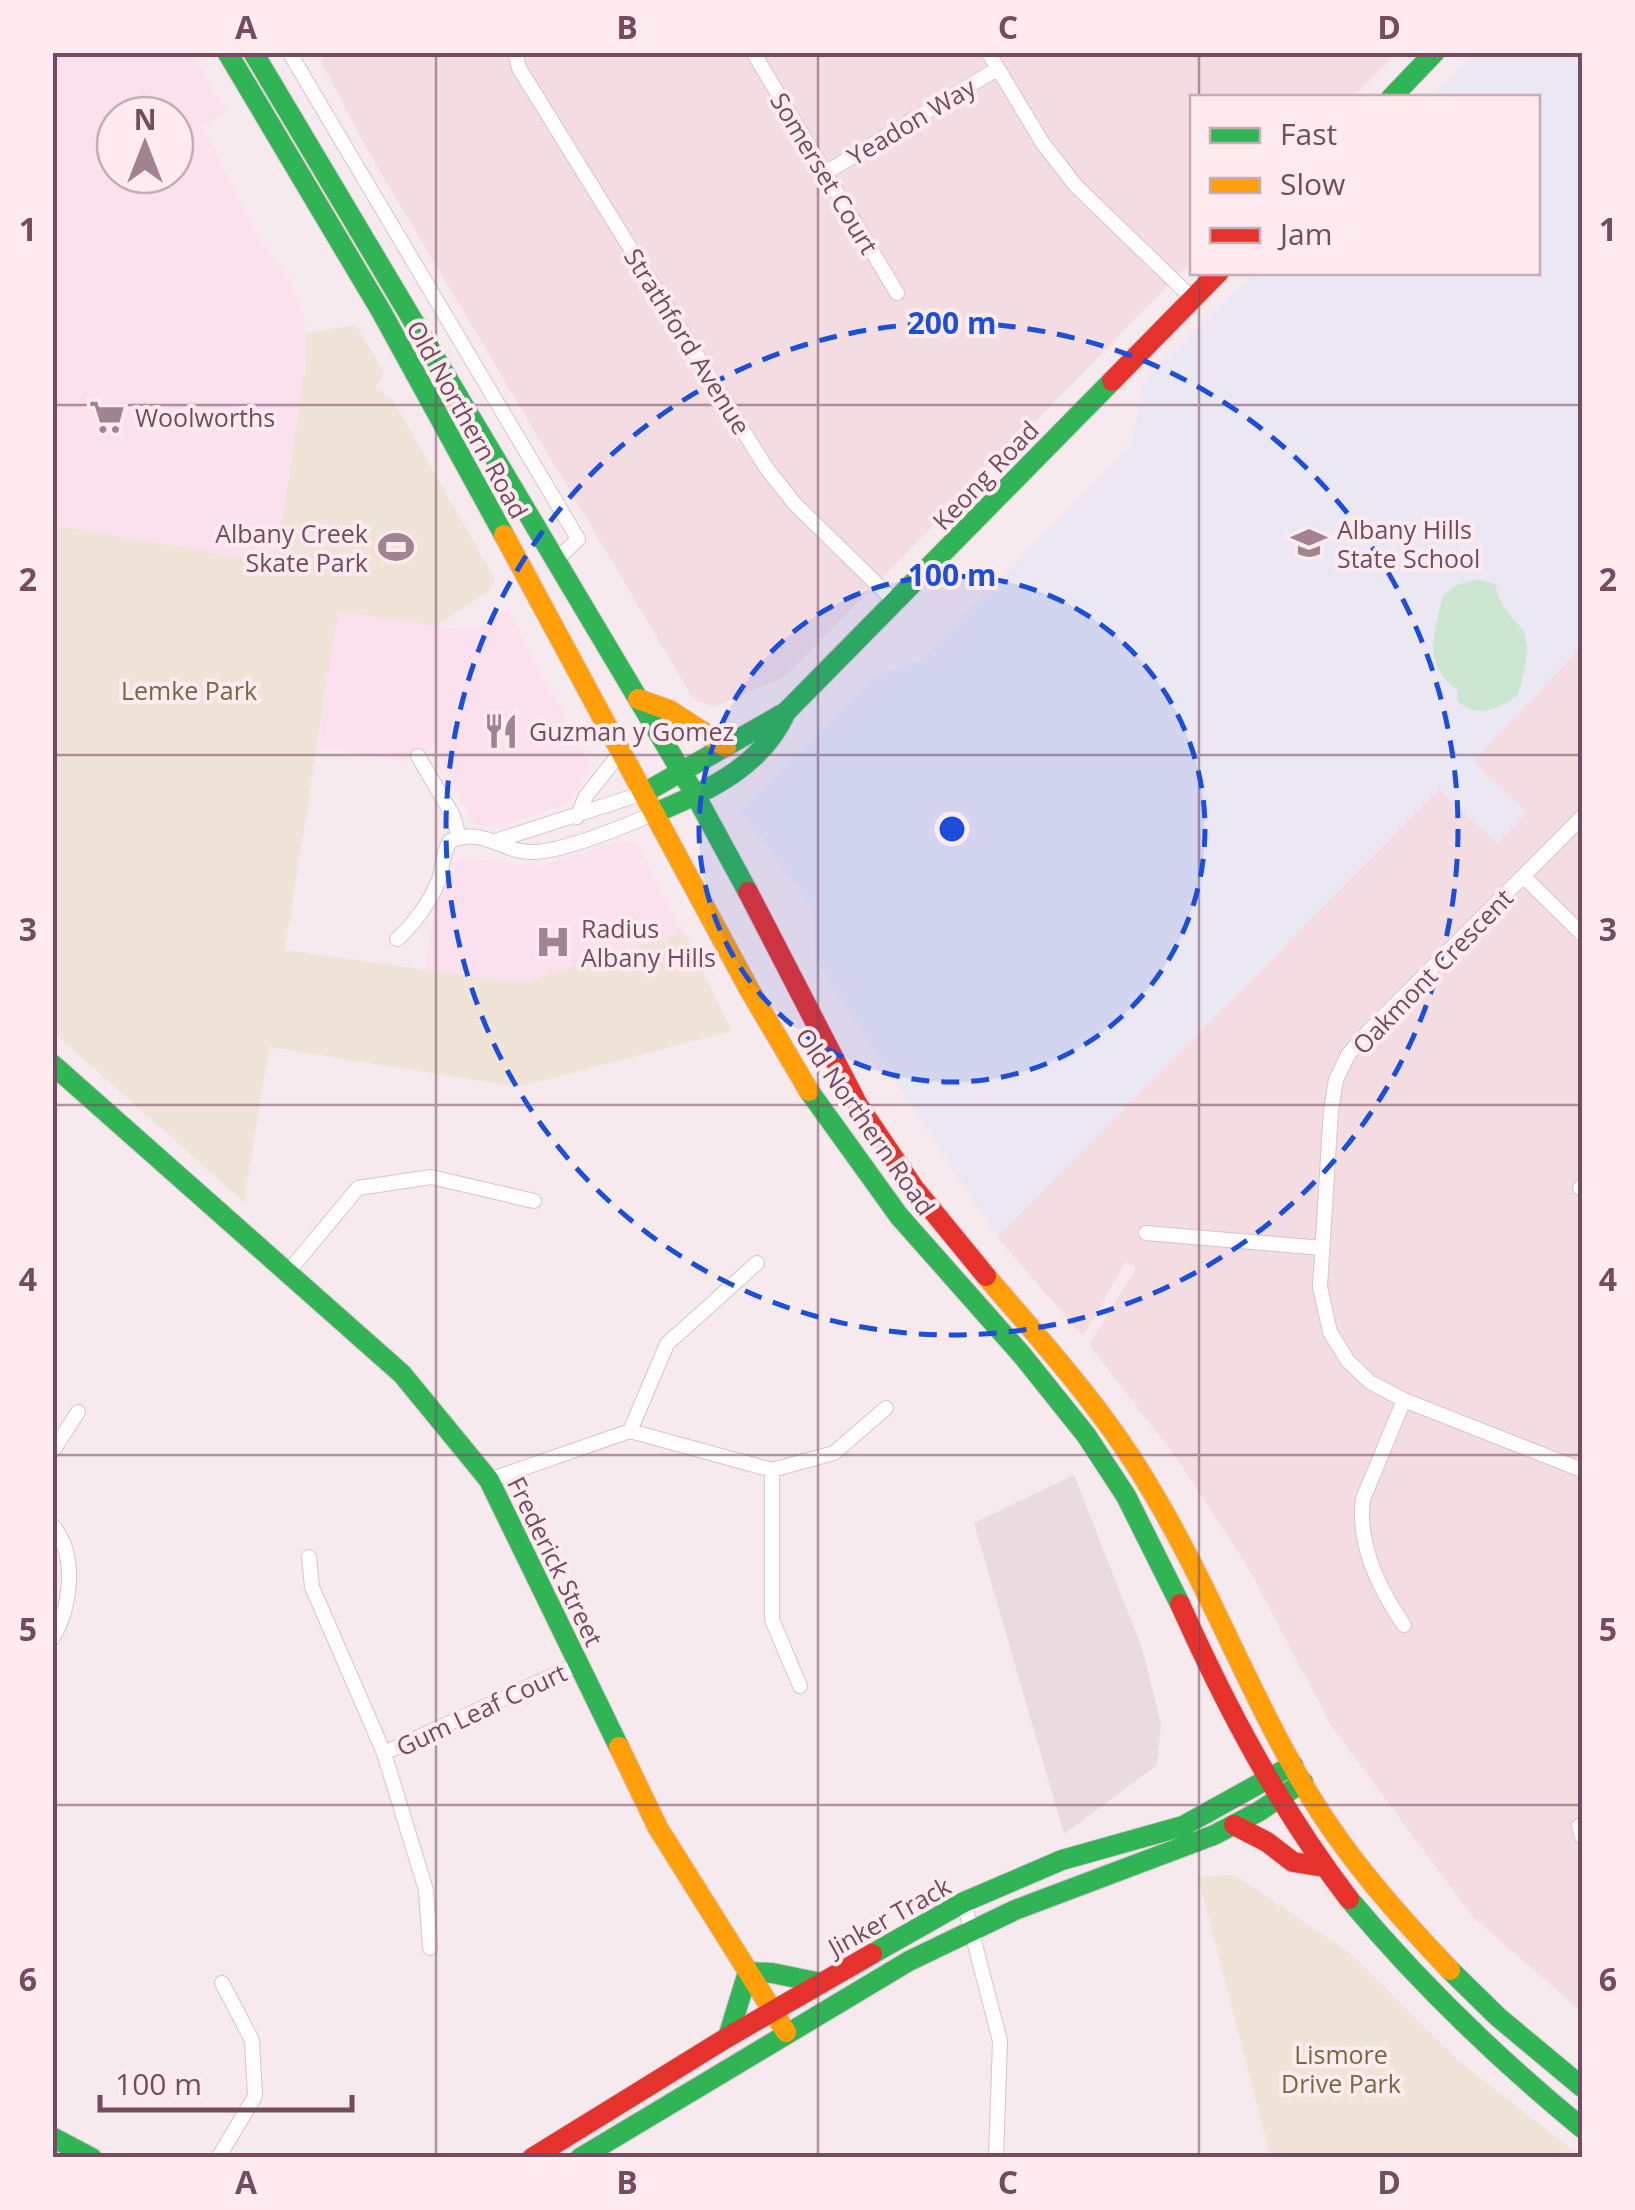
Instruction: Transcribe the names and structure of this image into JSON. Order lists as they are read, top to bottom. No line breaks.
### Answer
{"streets":{"main road":["Old Northern Road","Keong Road","Frederick Street","Jinker Track"],"street":["Yeadon Way","Somerset Court","Strathford Avenue","Oakmont Crescent","Gum Leaf Court"]},"crossings":[["Yeadon Way","Somerset Court"],["Strathford Avenue","Keong Road"],["Old Northern Road","Keong Road"],["Old Northern Road","Jinker Track"],["Frederick Street","Gum Leaf Court"],["Frederick Street","Jinker Track"]],"parks":["Lemke Park","Lismore Drive Park"],"places":{"supermarket":["Woolworths"],"school or university":["Albany Hills State School"],"sports":["Albany Creek Skate Park"],"restaurant":["Guzman y Gomez"],"hospital":["Radius Albany Hills"]},"legend":["Fast","Slow","Jam"],"scale_bar":"100 m","north":"top","grid":{"columns":["A","B","C","D"],"rows":["1","2","3","4","5","6"]},"rings":["200 m","100 m"]}
